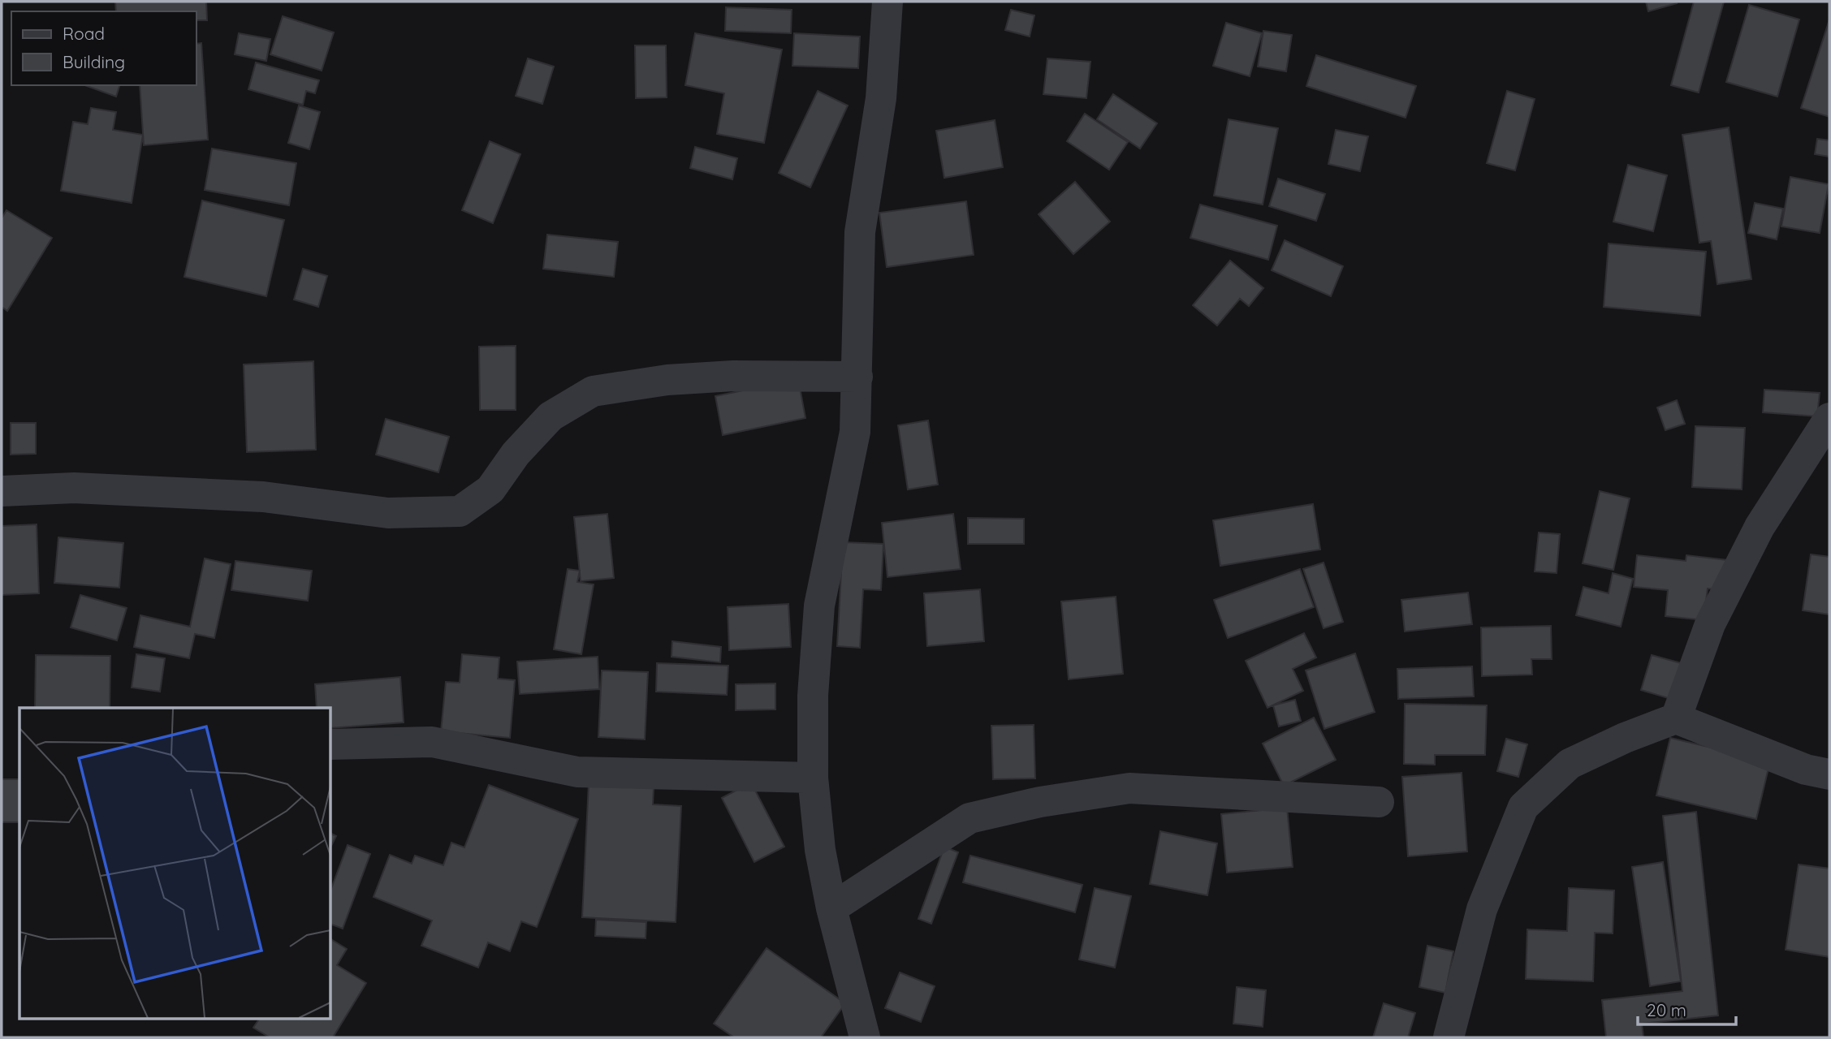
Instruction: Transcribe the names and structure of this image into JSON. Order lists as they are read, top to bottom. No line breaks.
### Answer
{"legend":["Road","Building"],"scale_bar":"20 m"}
